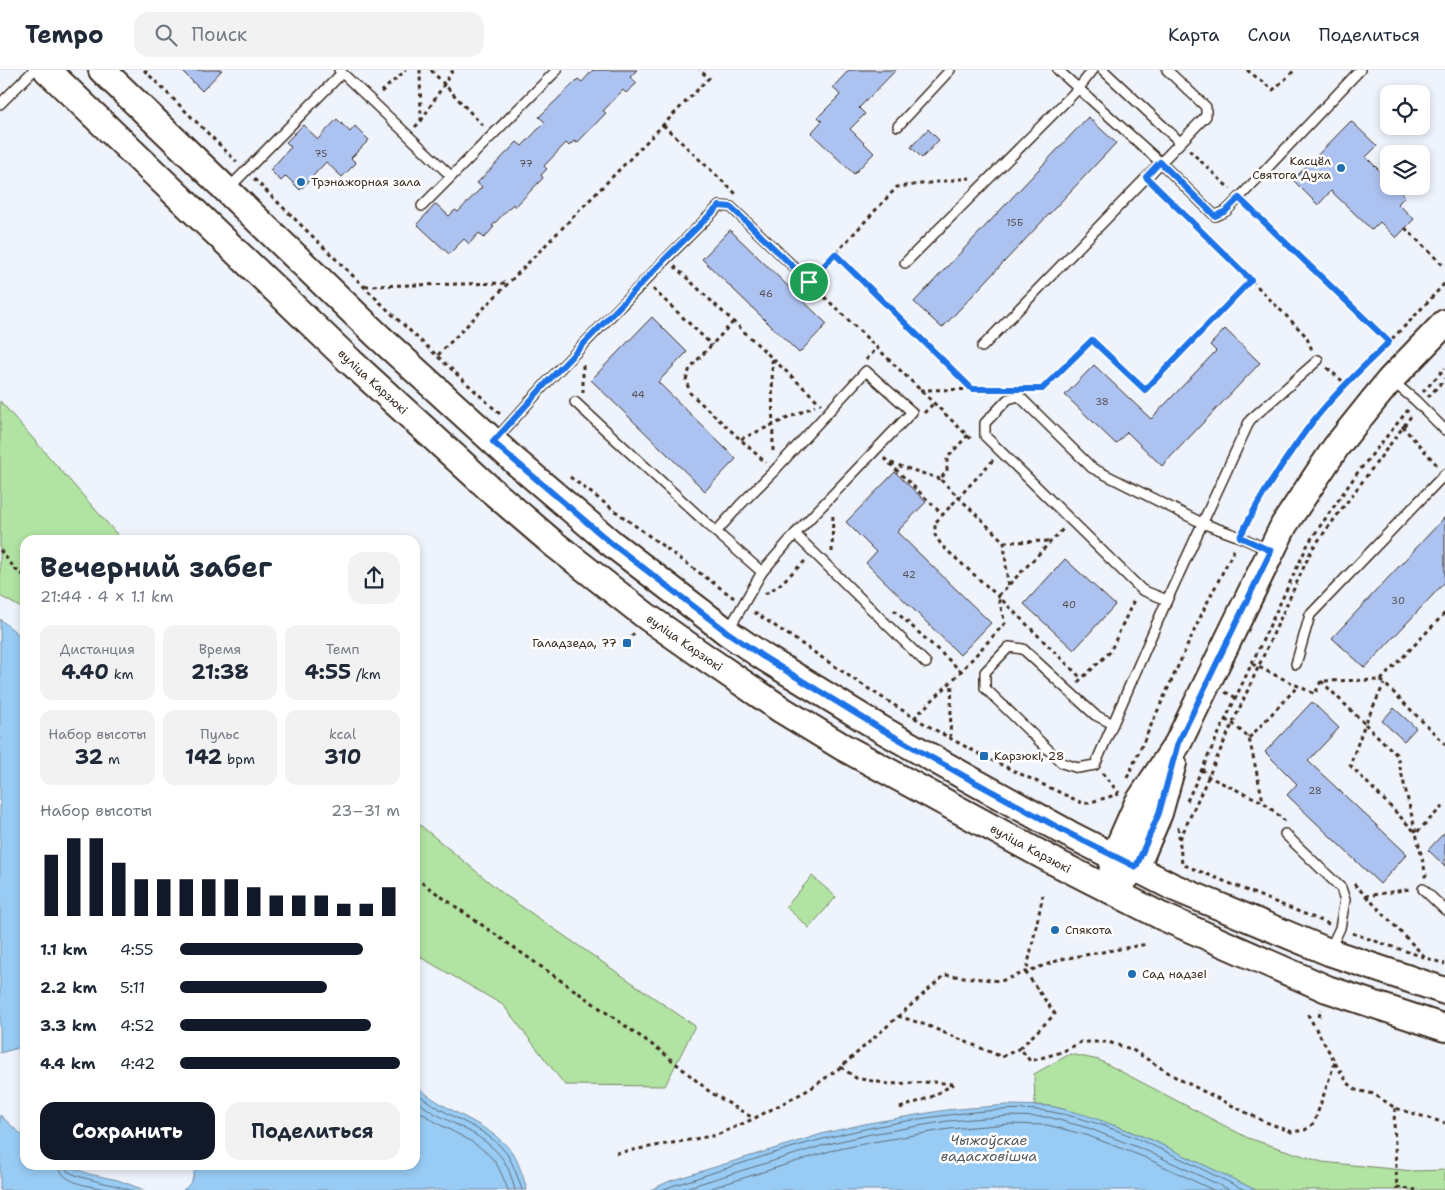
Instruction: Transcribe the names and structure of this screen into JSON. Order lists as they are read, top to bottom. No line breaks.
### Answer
{"streets":{"street":["вуліца Карзюкі"]},"water":["Чыжоўскае вадасховішча"],"places":{"other":["Касцёл Святога Духа","Трэнажорная зала","Спякота","Сад надзеі"],"transit":["Галадзеда, 77","Карзюкі, 28"]},"house_numbers":["75","77","15Б","46","44","38","42","30","40","28"],"page":{"header":"Tempo","search":"Поиск","nav":["Карта","Слои","Поделиться"],"heading":["Вечерний забег","21:44 · 4 × 1.1 km"],"stats":[["Дистанция","4.40 km"],["Время","21:38"],["Темп","4:55 /km"],["Набор высоты","32 m"],["Пульс","142 bpm"],["kcal","310"]],"chart":["Набор высоты","23–31 m"],"list":[{"name":"1.1 km","note":"4:55"},{"name":"2.2 km","note":"5:11"},{"name":"3.3 km","note":"4:52"},{"name":"4.4 km","note":"4:42"}],"buttons":["Сохранить","Поделиться"]}}
